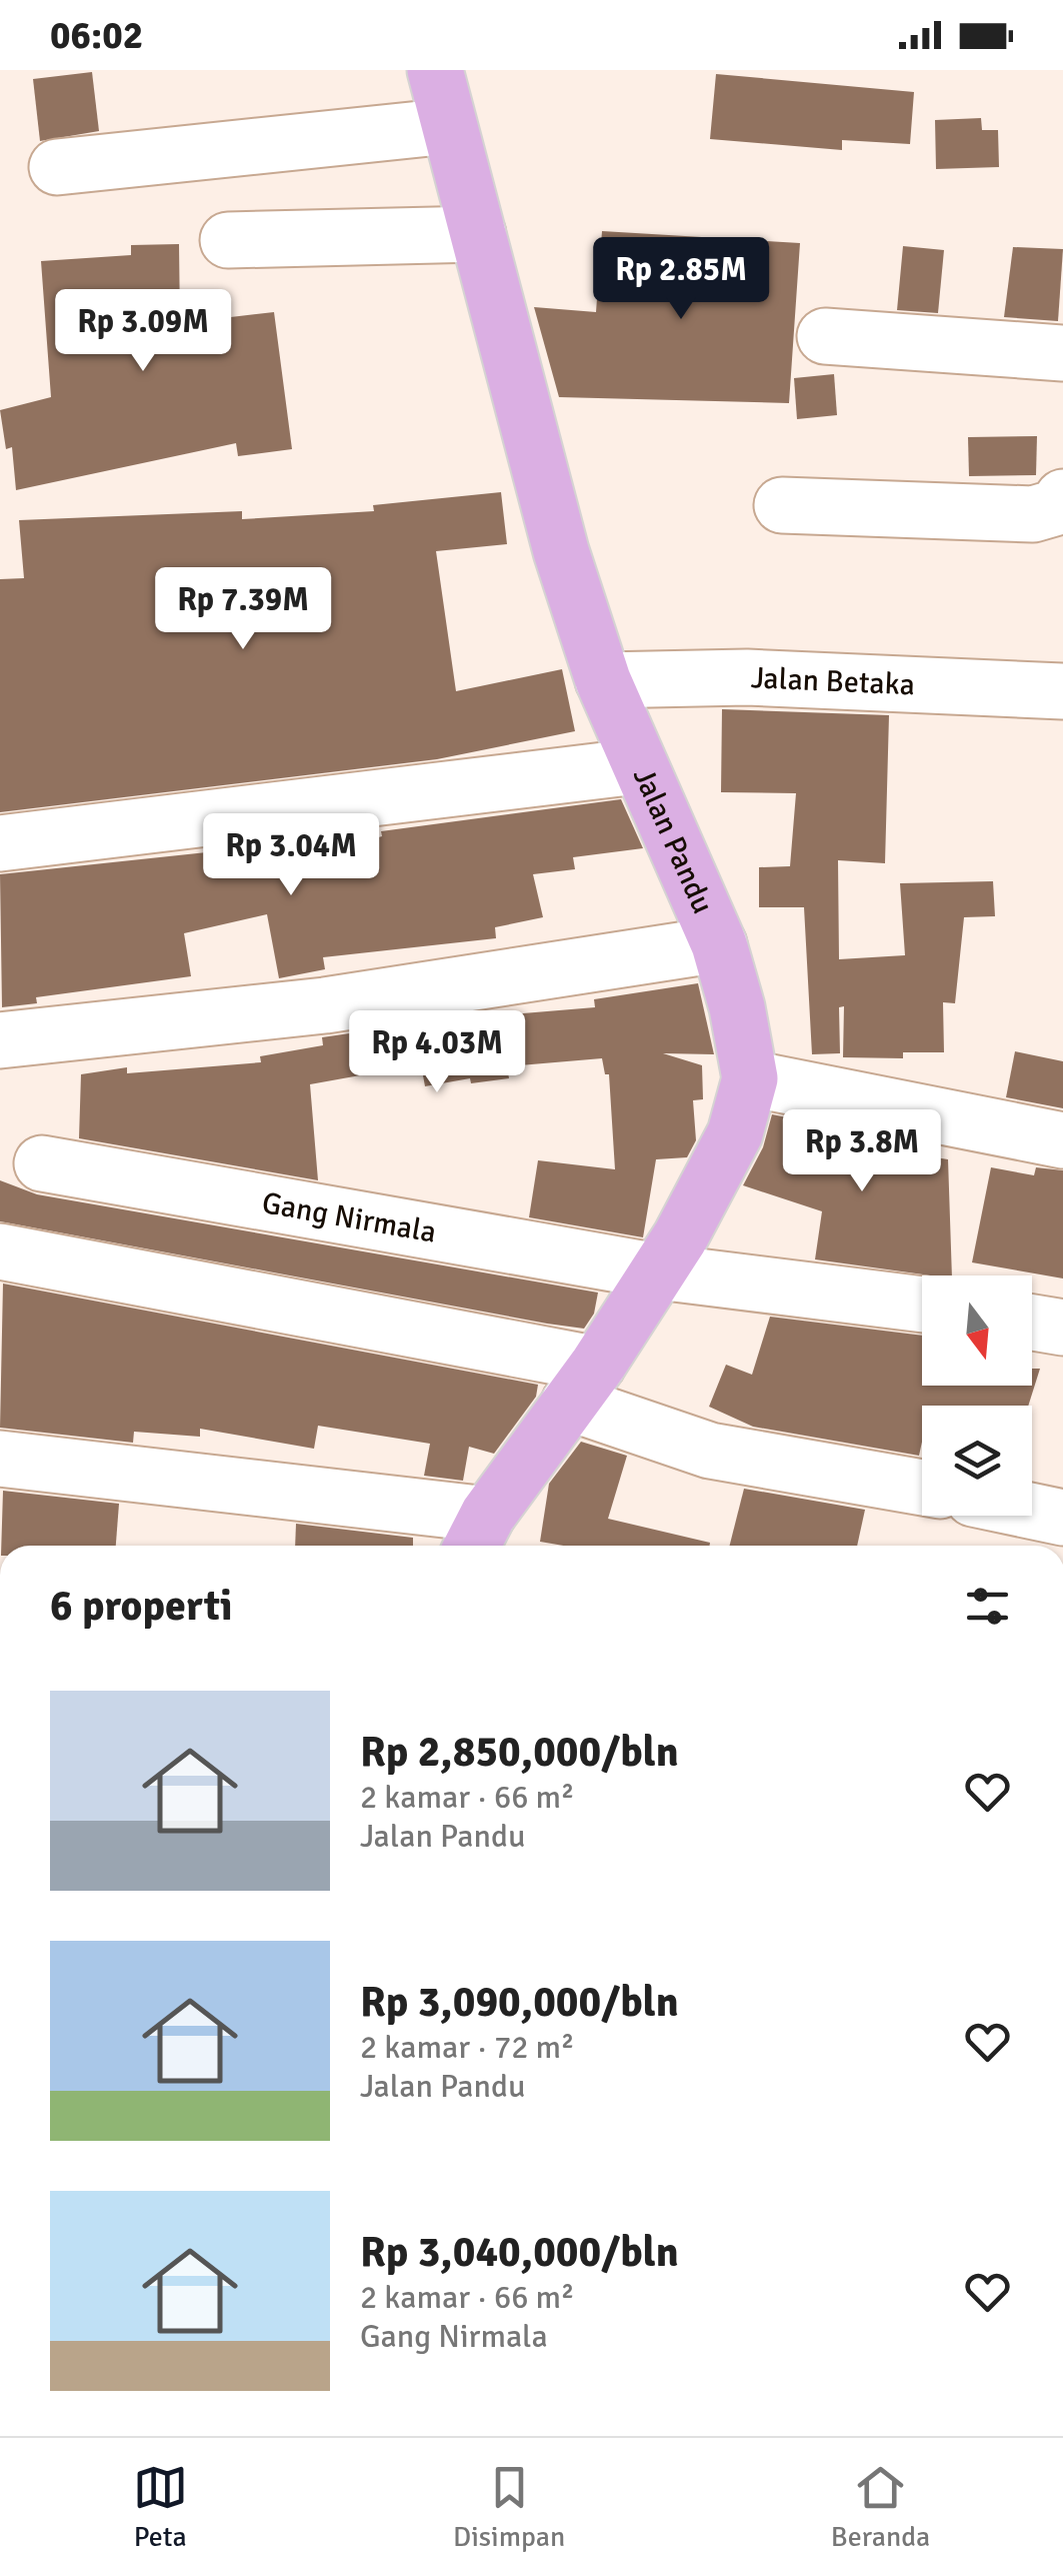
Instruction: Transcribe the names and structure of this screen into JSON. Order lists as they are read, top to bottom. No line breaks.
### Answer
{"streets":{"main road":["Jalan Pandu"],"street":["Jalan Betaka","Gang Nirmala"]},"crossings":[["Jalan Betaka","Jalan Pandu"],["Jalan Pandu","Gang Nirmala"]],"north":"bottom","page":{"status":"06:02","price":["Rp 2.85M","Rp 3.09M","Rp 7.39M","Rp 3.04M","Rp 4.03M","Rp 3.8M"],"heading":"6 properti","list":[{"name":"Rp 2,850,000/bln","note":"2 kamar · 66 m² · Jalan Pandu"},{"name":"Rp 3,090,000/bln","note":"2 kamar · 72 m² · Jalan Pandu"},{"name":"Rp 3,040,000/bln","note":"2 kamar · 66 m² · Gang Nirmala"}],"tabs":["Peta","Disimpan","Beranda"]}}
